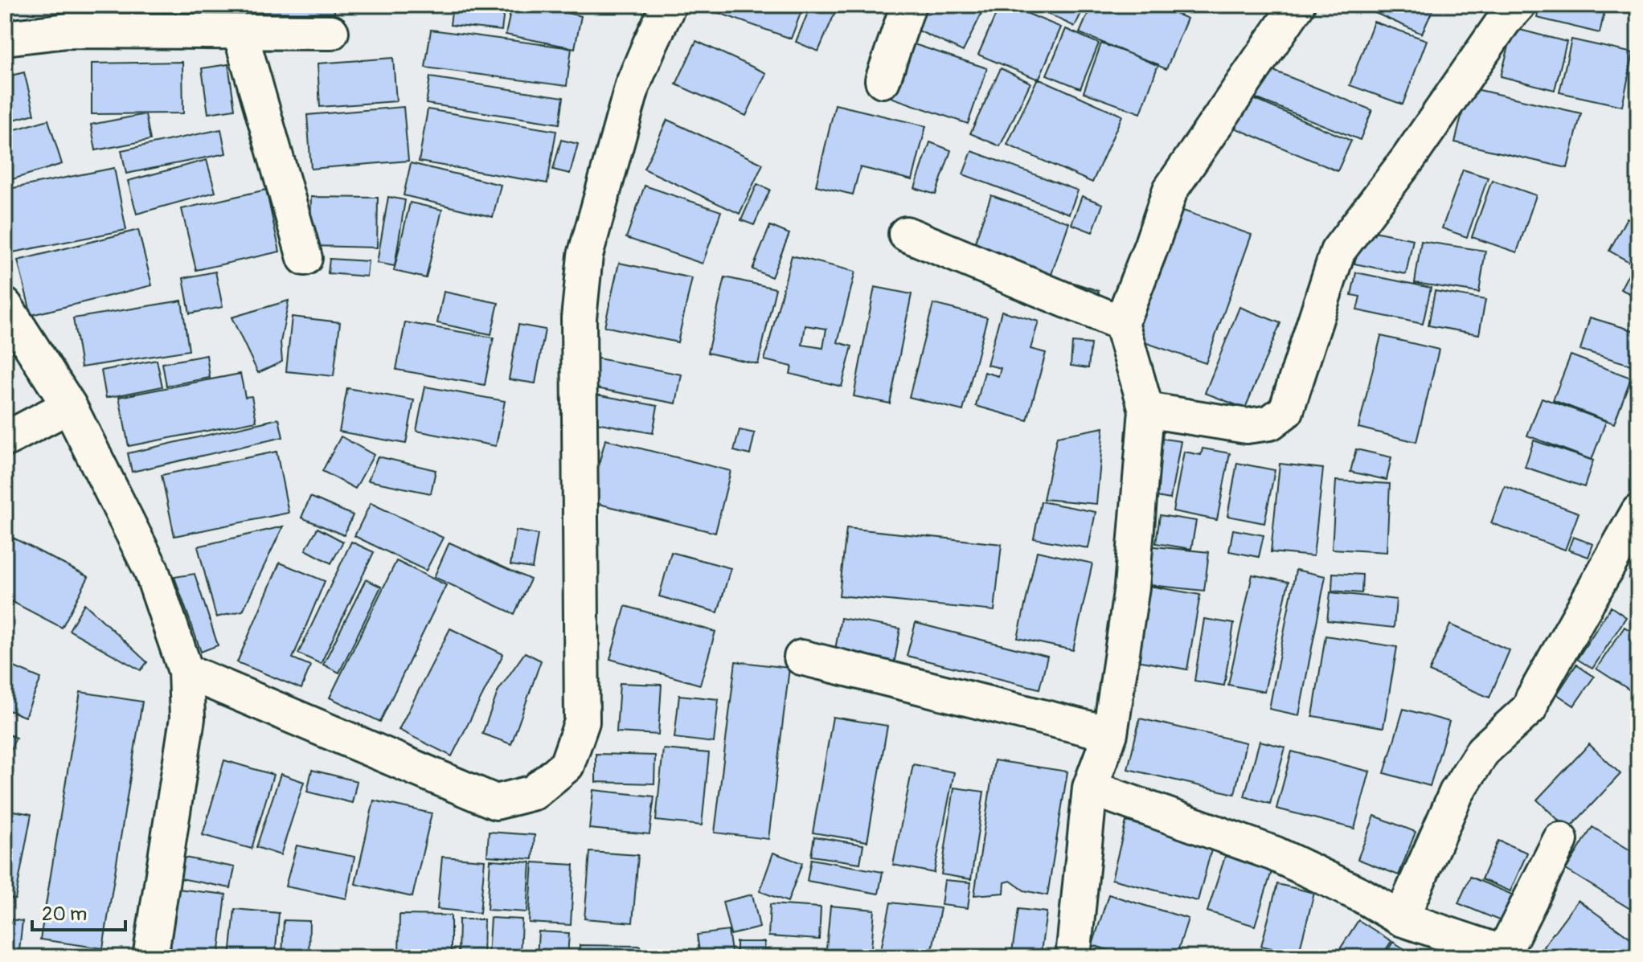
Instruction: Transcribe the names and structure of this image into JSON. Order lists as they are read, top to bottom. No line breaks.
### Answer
{"scale_bar":"20 m"}
